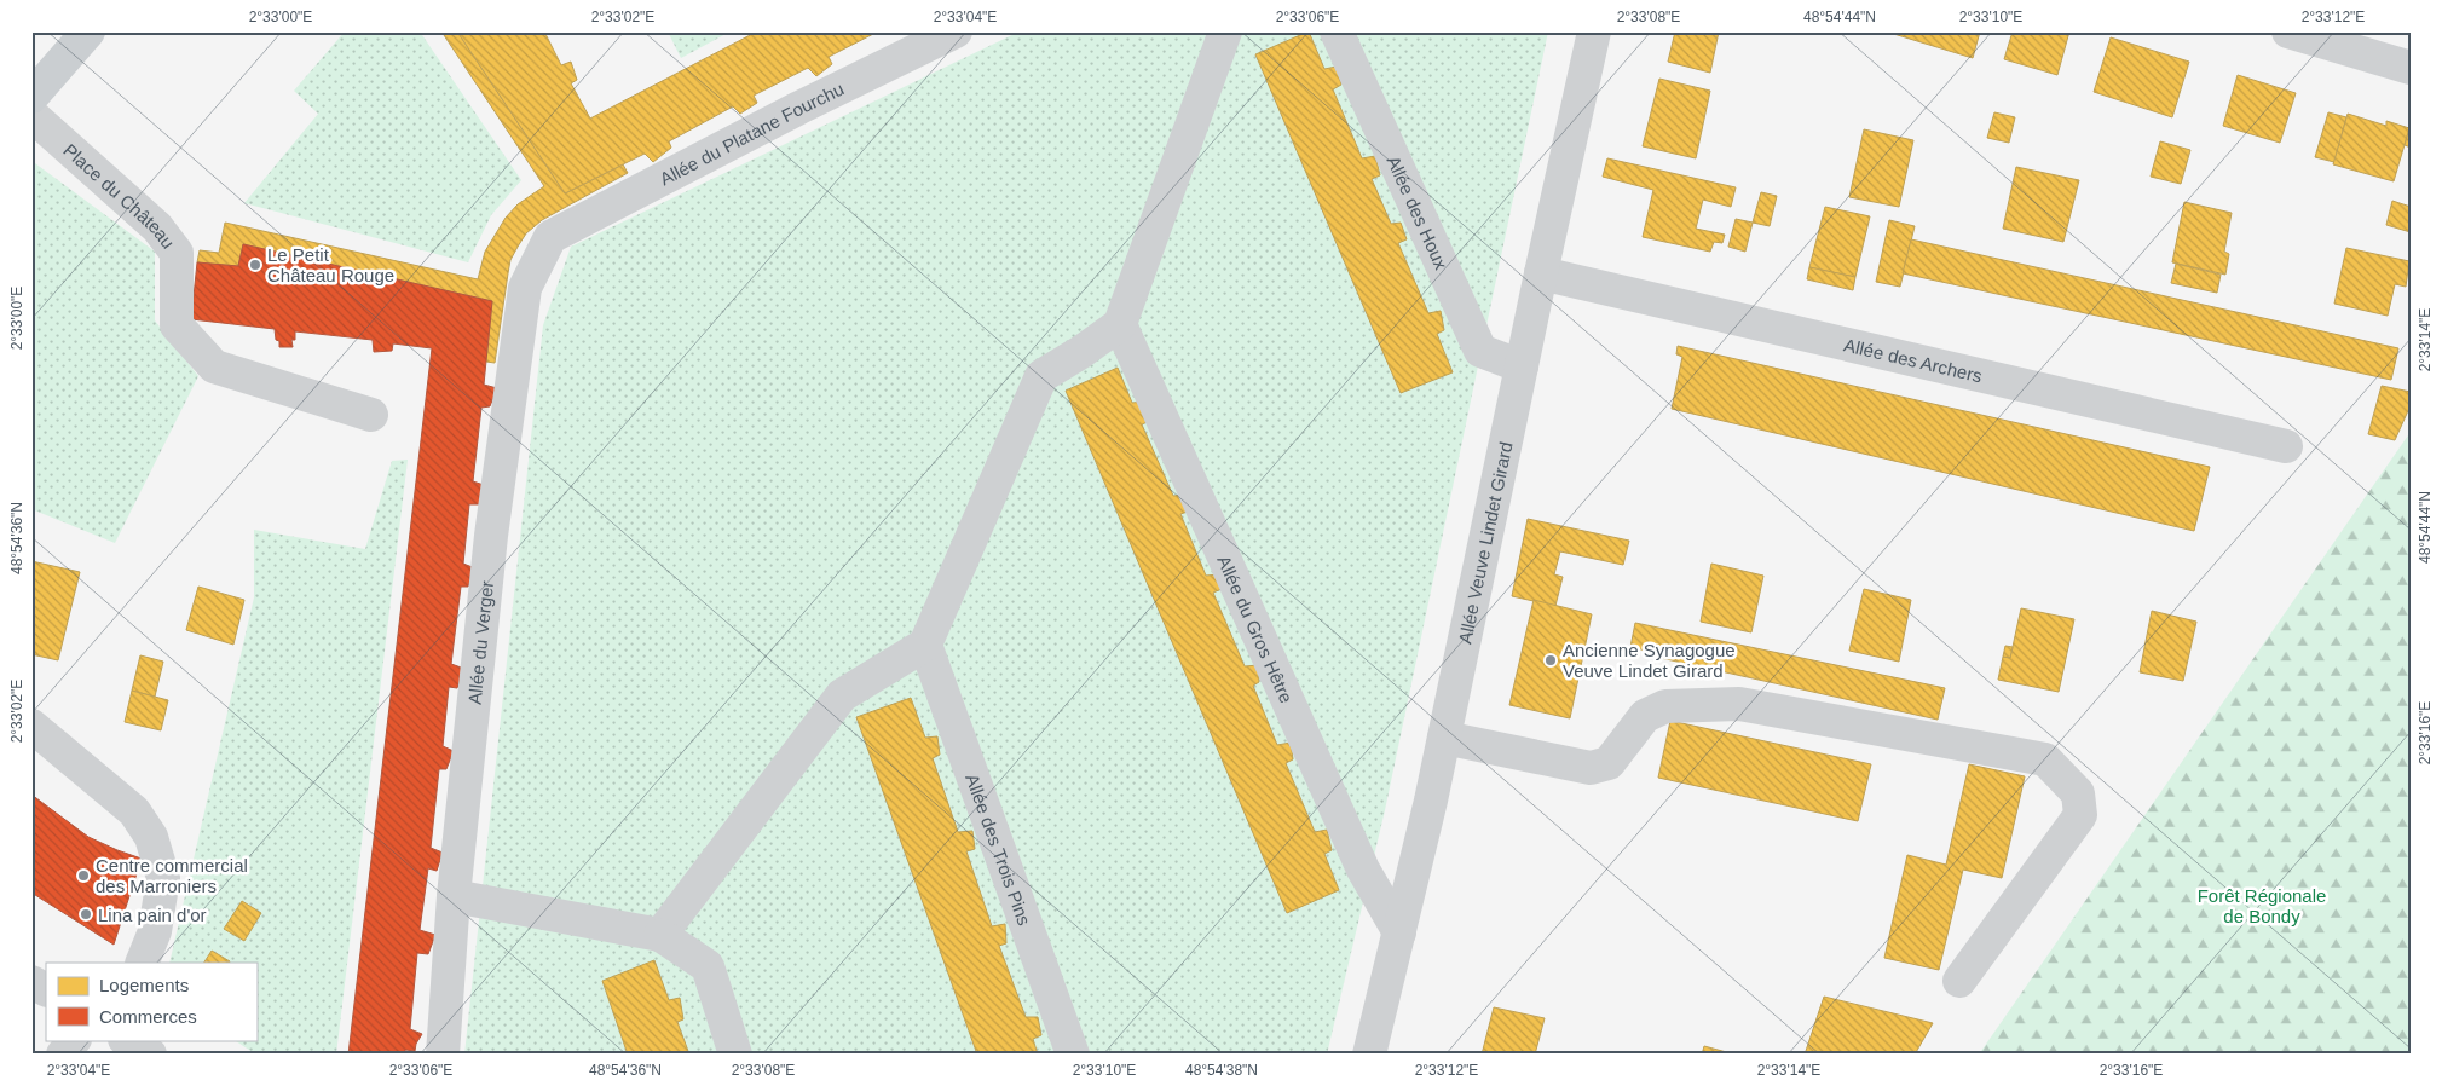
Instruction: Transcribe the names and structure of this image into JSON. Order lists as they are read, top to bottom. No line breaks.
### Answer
{"streets":{"street":["Allée du Platane Fourchu","Place du Château","Allée des Houx","Allée des Archers","Allée Veuve Lindet Girard","Allée du Gros Hêtre","Allée du Verger","Allée des Trois Pins"]},"crossings":[["Allée du Platane Fourchu","Allée du Verger"],["Allée des Houx","Allée Veuve Lindet Girard"],["Allée des Archers","Allée Veuve Lindet Girard"],["Allée Veuve Lindet Girard","Allée du Gros Hêtre"]],"parks":["Forêt Régionale de Bondy"],"places":["Le Petit Château Rouge","Ancienne Synagogue Veuve Lindet Girard","Centre commercial des Marroniers","Lina pain d'or"],"legend":["Logements","Commerces"],"coordinates":["2°33'00\"E","2°33'02\"E","2°33'04\"E","2°33'06\"E","2°33'08\"E","48°54'44\"N","2°33'10\"E","2°33'12\"E","2°33'14\"E","48°54'36\"N","2°33'16\"E","48°54'38\"N"]}
